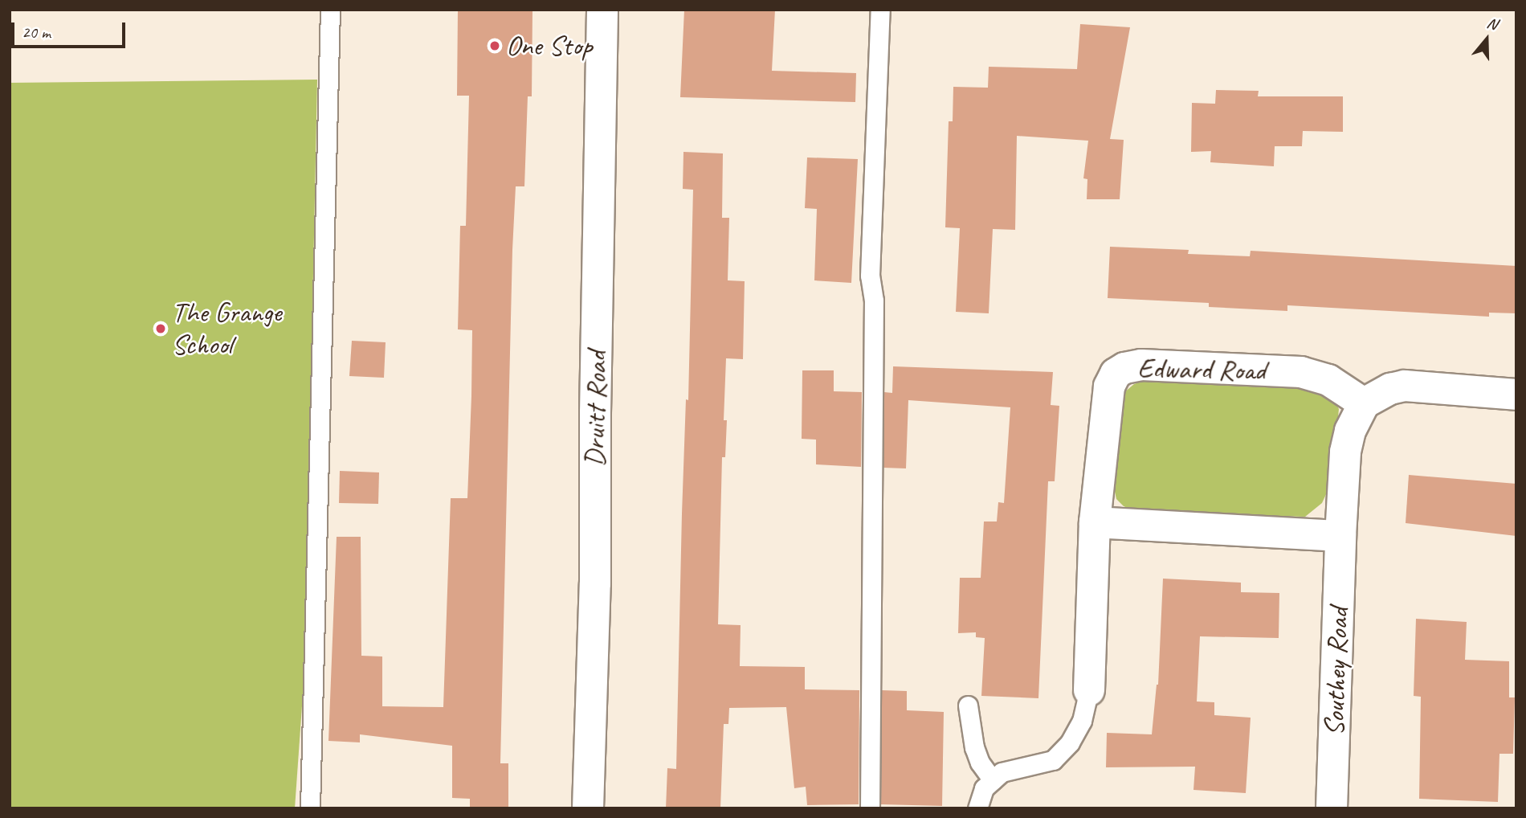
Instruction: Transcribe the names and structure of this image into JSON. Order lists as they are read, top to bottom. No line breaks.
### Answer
{"streets":{"street":["Edward Road","Druitt Road","Southey Road"]},"places":["One Stop","The Grange School"],"scale_bar":"20 m","north":"top"}
